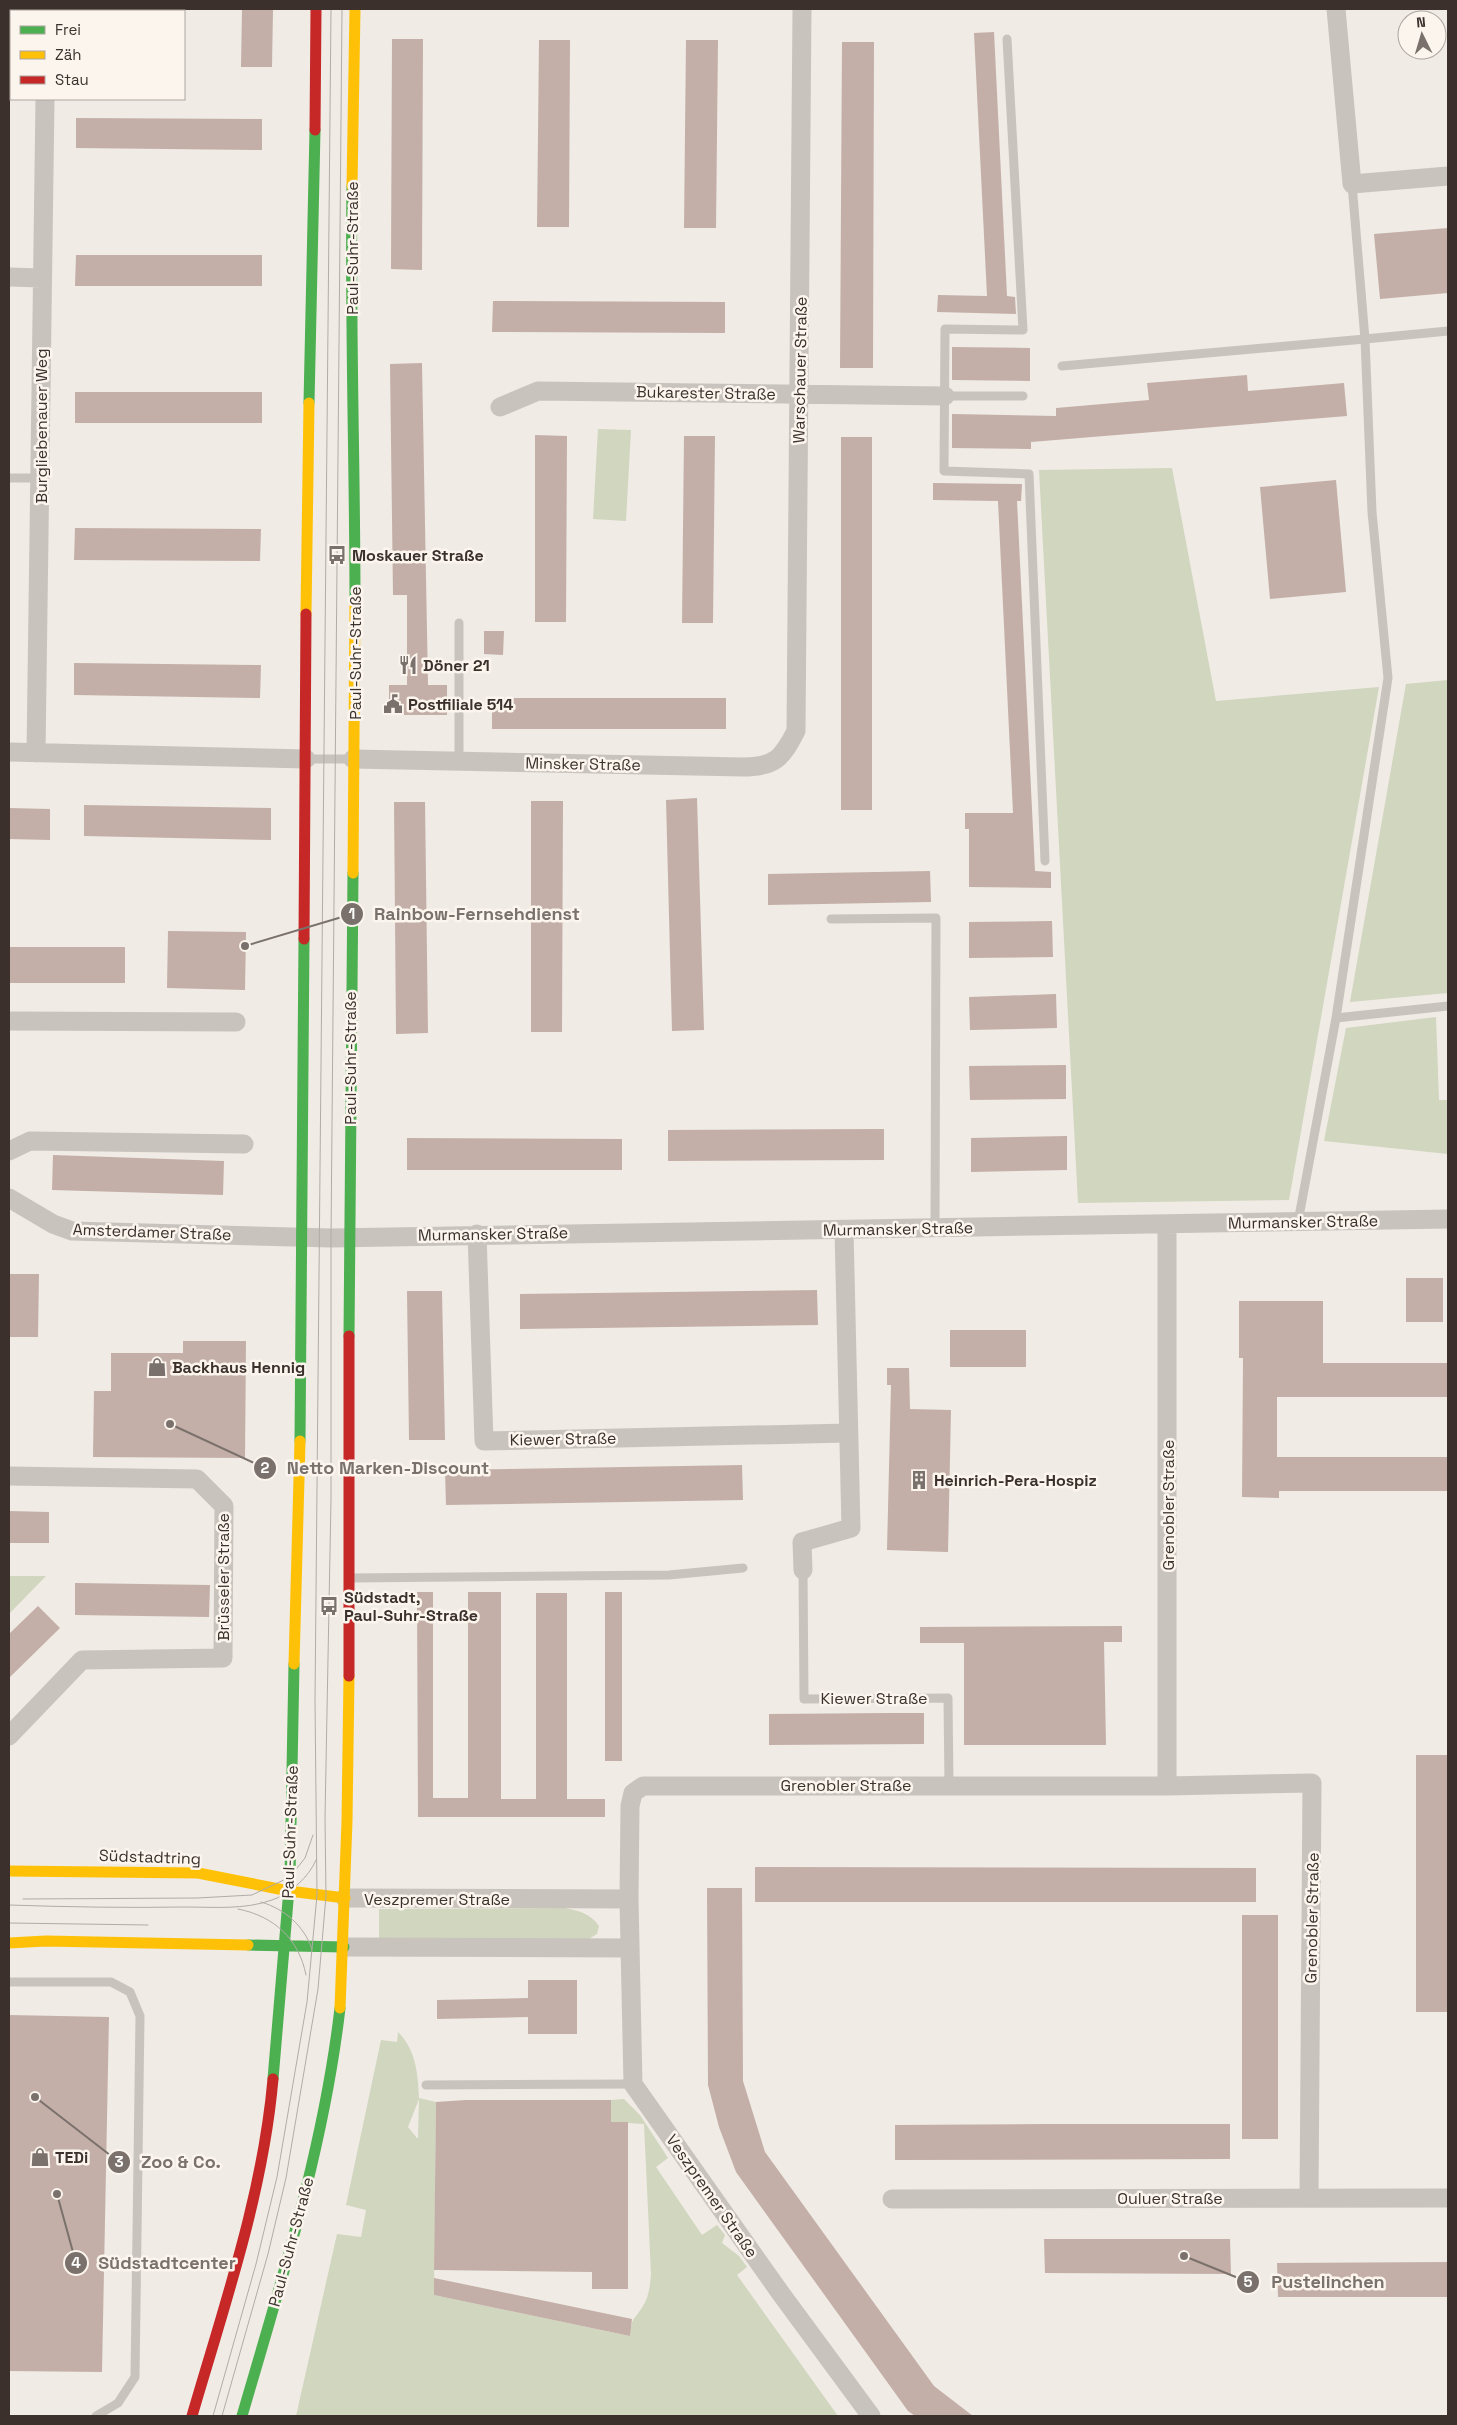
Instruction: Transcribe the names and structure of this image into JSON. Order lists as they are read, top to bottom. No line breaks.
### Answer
{"streets":{"street":["Paul-Suhr-Straße","Warschauer Straße","Bukarester Straße","Burgliebenauer Weg","Minsker Straße","Murmansker Straße","Amsterdamer Straße","Kiewer Straße","Grenobler Straße","Brüsseler Straße","Südstadtring","Veszpremer Straße","Ouluer Straße"]},"crossings":[["Paul-Suhr-Straße","Minsker Straße"],["Paul-Suhr-Straße","Murmansker Straße"],["Paul-Suhr-Straße","Amsterdamer Straße"],["Paul-Suhr-Straße","Südstadtring"],["Paul-Suhr-Straße","Veszpremer Straße"],["Warschauer Straße","Bukarester Straße"],["Warschauer Straße","Minsker Straße"],["Murmansker Straße","Kiewer Straße"],["Murmansker Straße","Grenobler Straße"],["Kiewer Straße","Grenobler Straße"],["Grenobler Straße","Veszpremer Straße"],["Grenobler Straße","Ouluer Straße"],["Südstadtring","Veszpremer Straße"]],"places":{"bus stop":["Moskauer Straße","Südstadt, Paul-Suhr-Straße"],"restaurant":["Döner 21"],"public building":["Postfiliale 514"],"other":["Rainbow-Fernsehdienst","Netto Marken-Discount","Zoo & Co.","Südstadtcenter","Pustelinchen"],"shop":["Backhaus Hennig","TEDi"],"building":["Heinrich-Pera-Hospiz"]},"legend":["Frei","Zäh","Stau"],"north":"top"}
